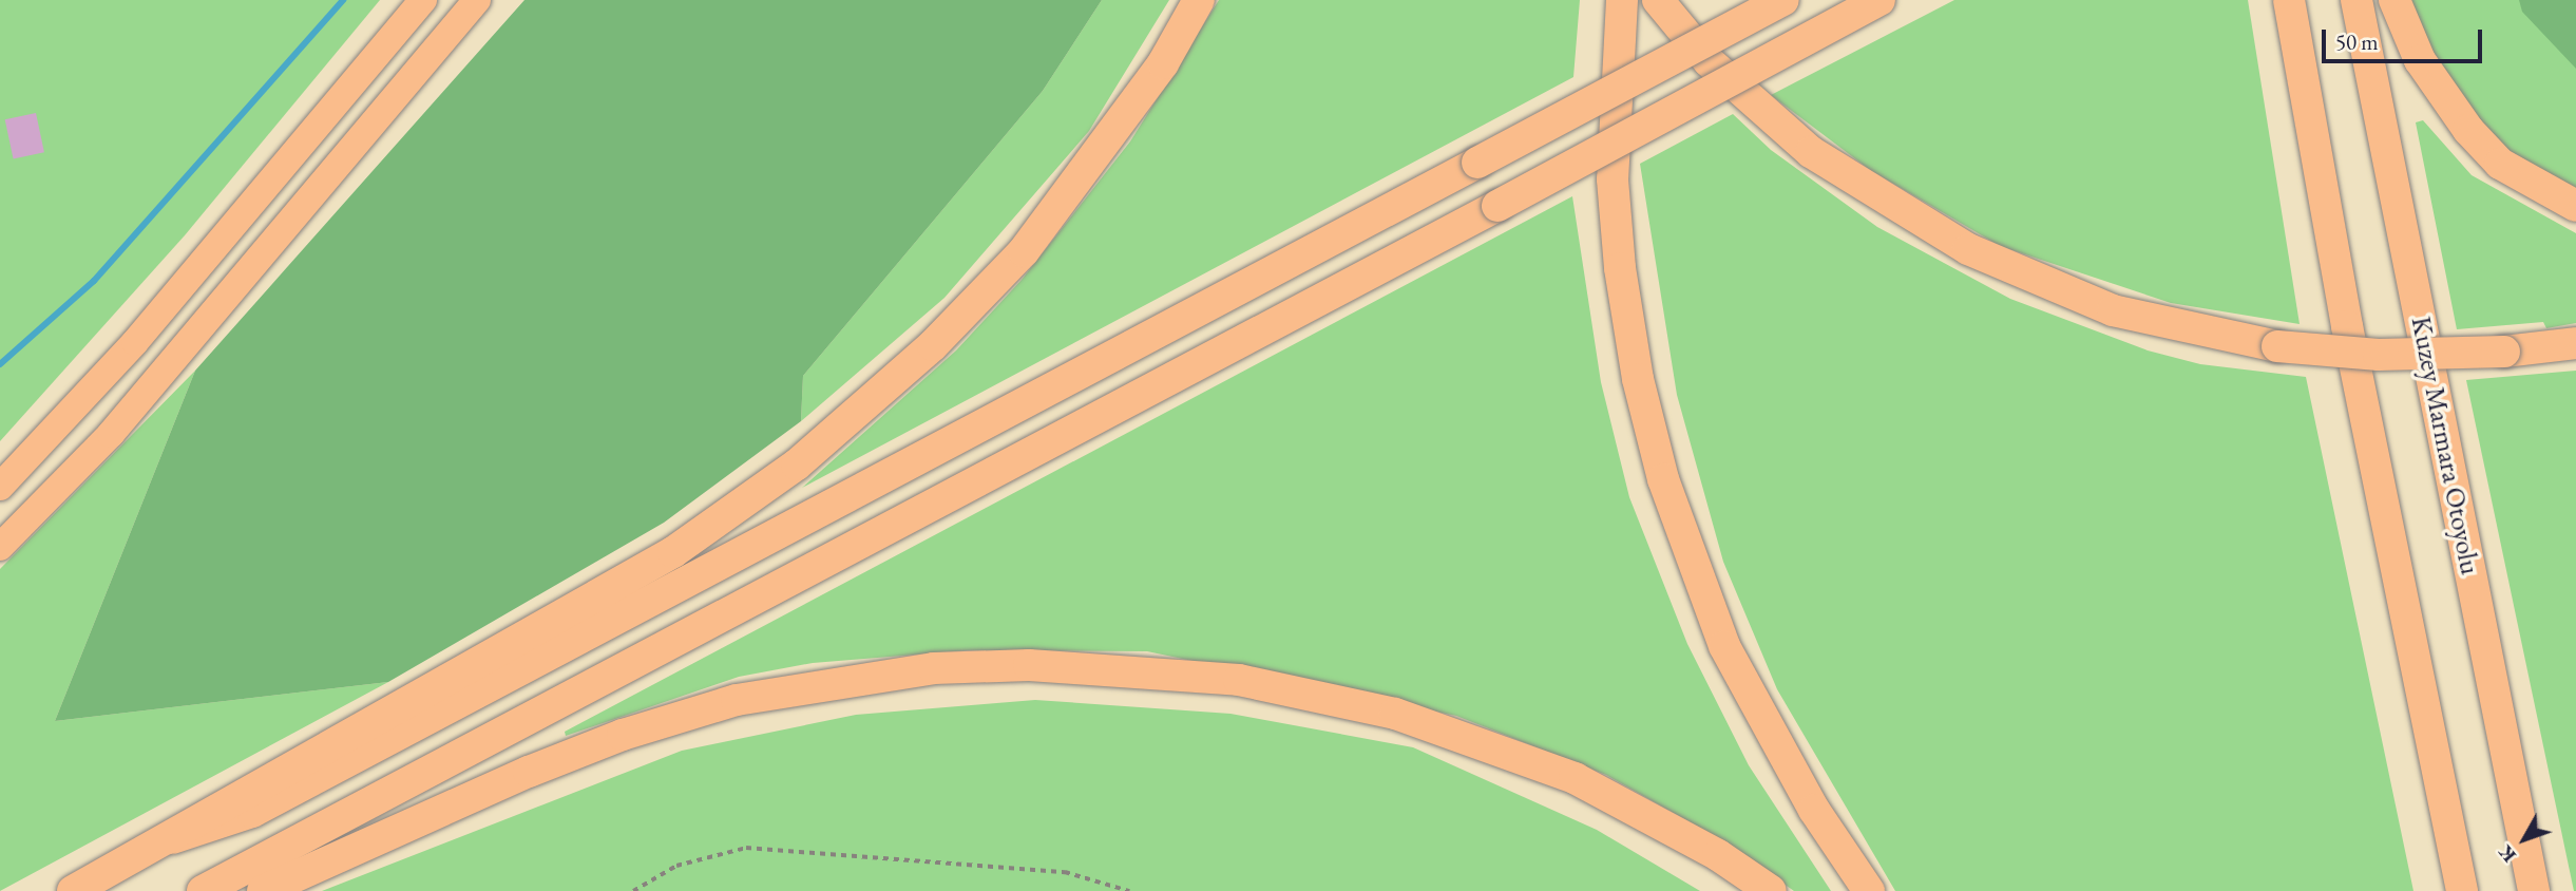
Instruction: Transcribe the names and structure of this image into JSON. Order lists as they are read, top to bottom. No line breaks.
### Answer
{"streets":{"highway":["Kuzey Marmara Otoyolu"]},"scale_bar":"50 m","north":"bottom left"}
